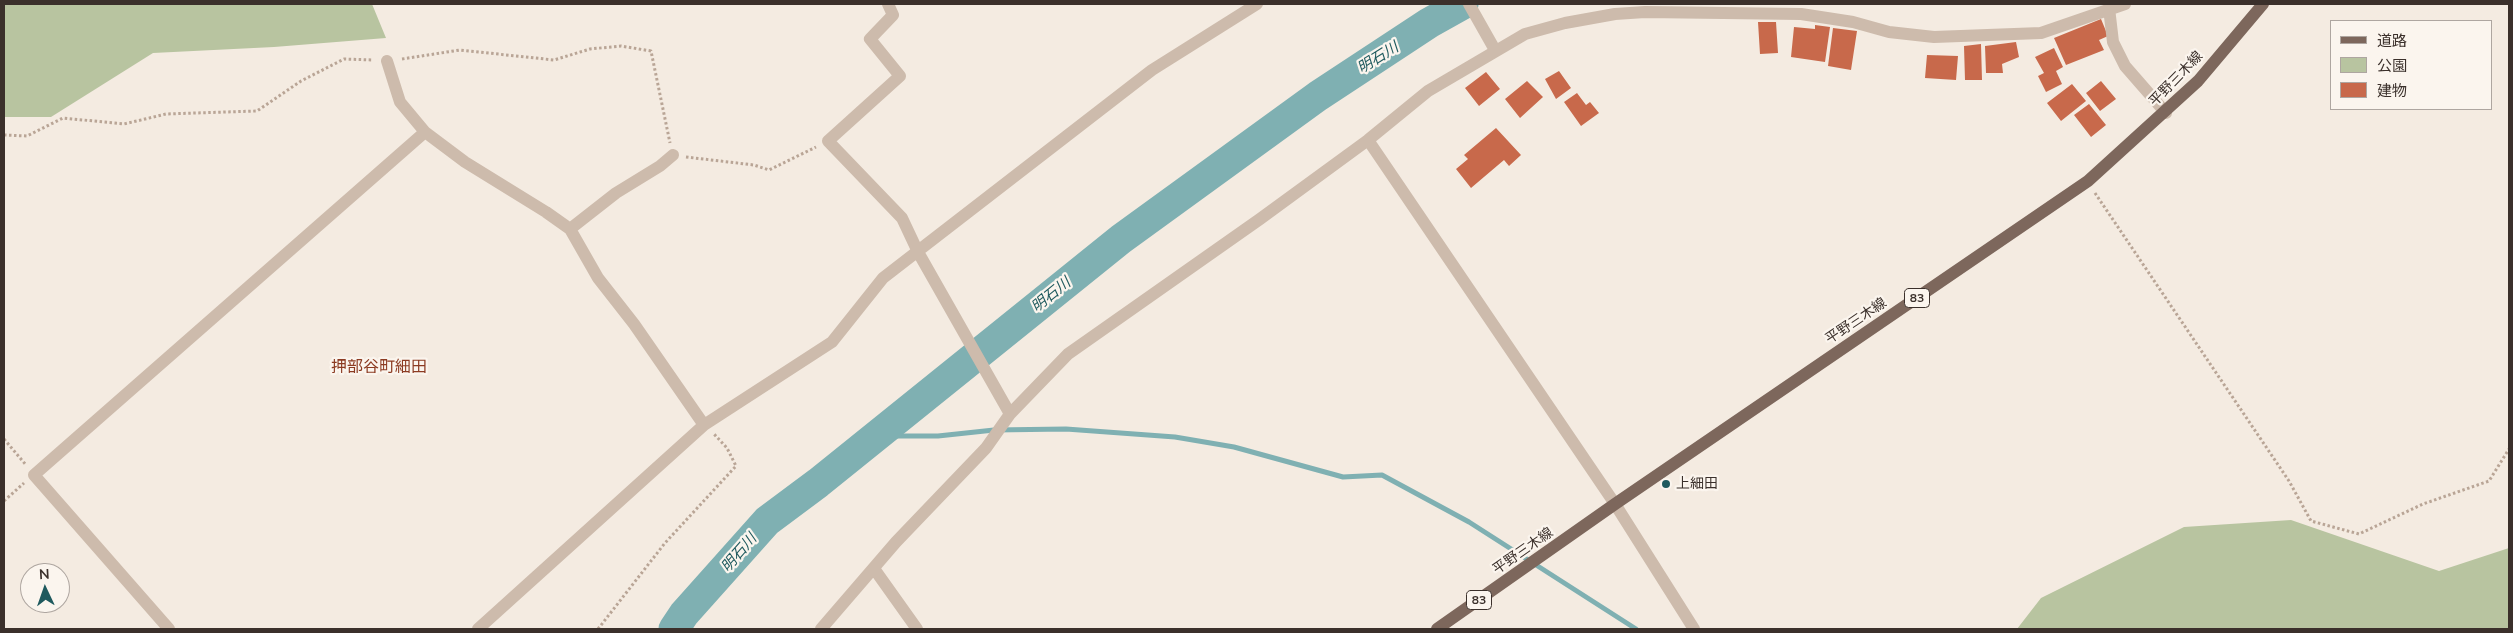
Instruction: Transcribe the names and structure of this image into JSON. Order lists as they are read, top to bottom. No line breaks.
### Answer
{"streets":{"main road":["平野三木線","83"]},"districts":["押部谷町細田"],"water":["明石川"],"places":["上細田"],"legend":["道路","公園","建物"],"north":"top"}
